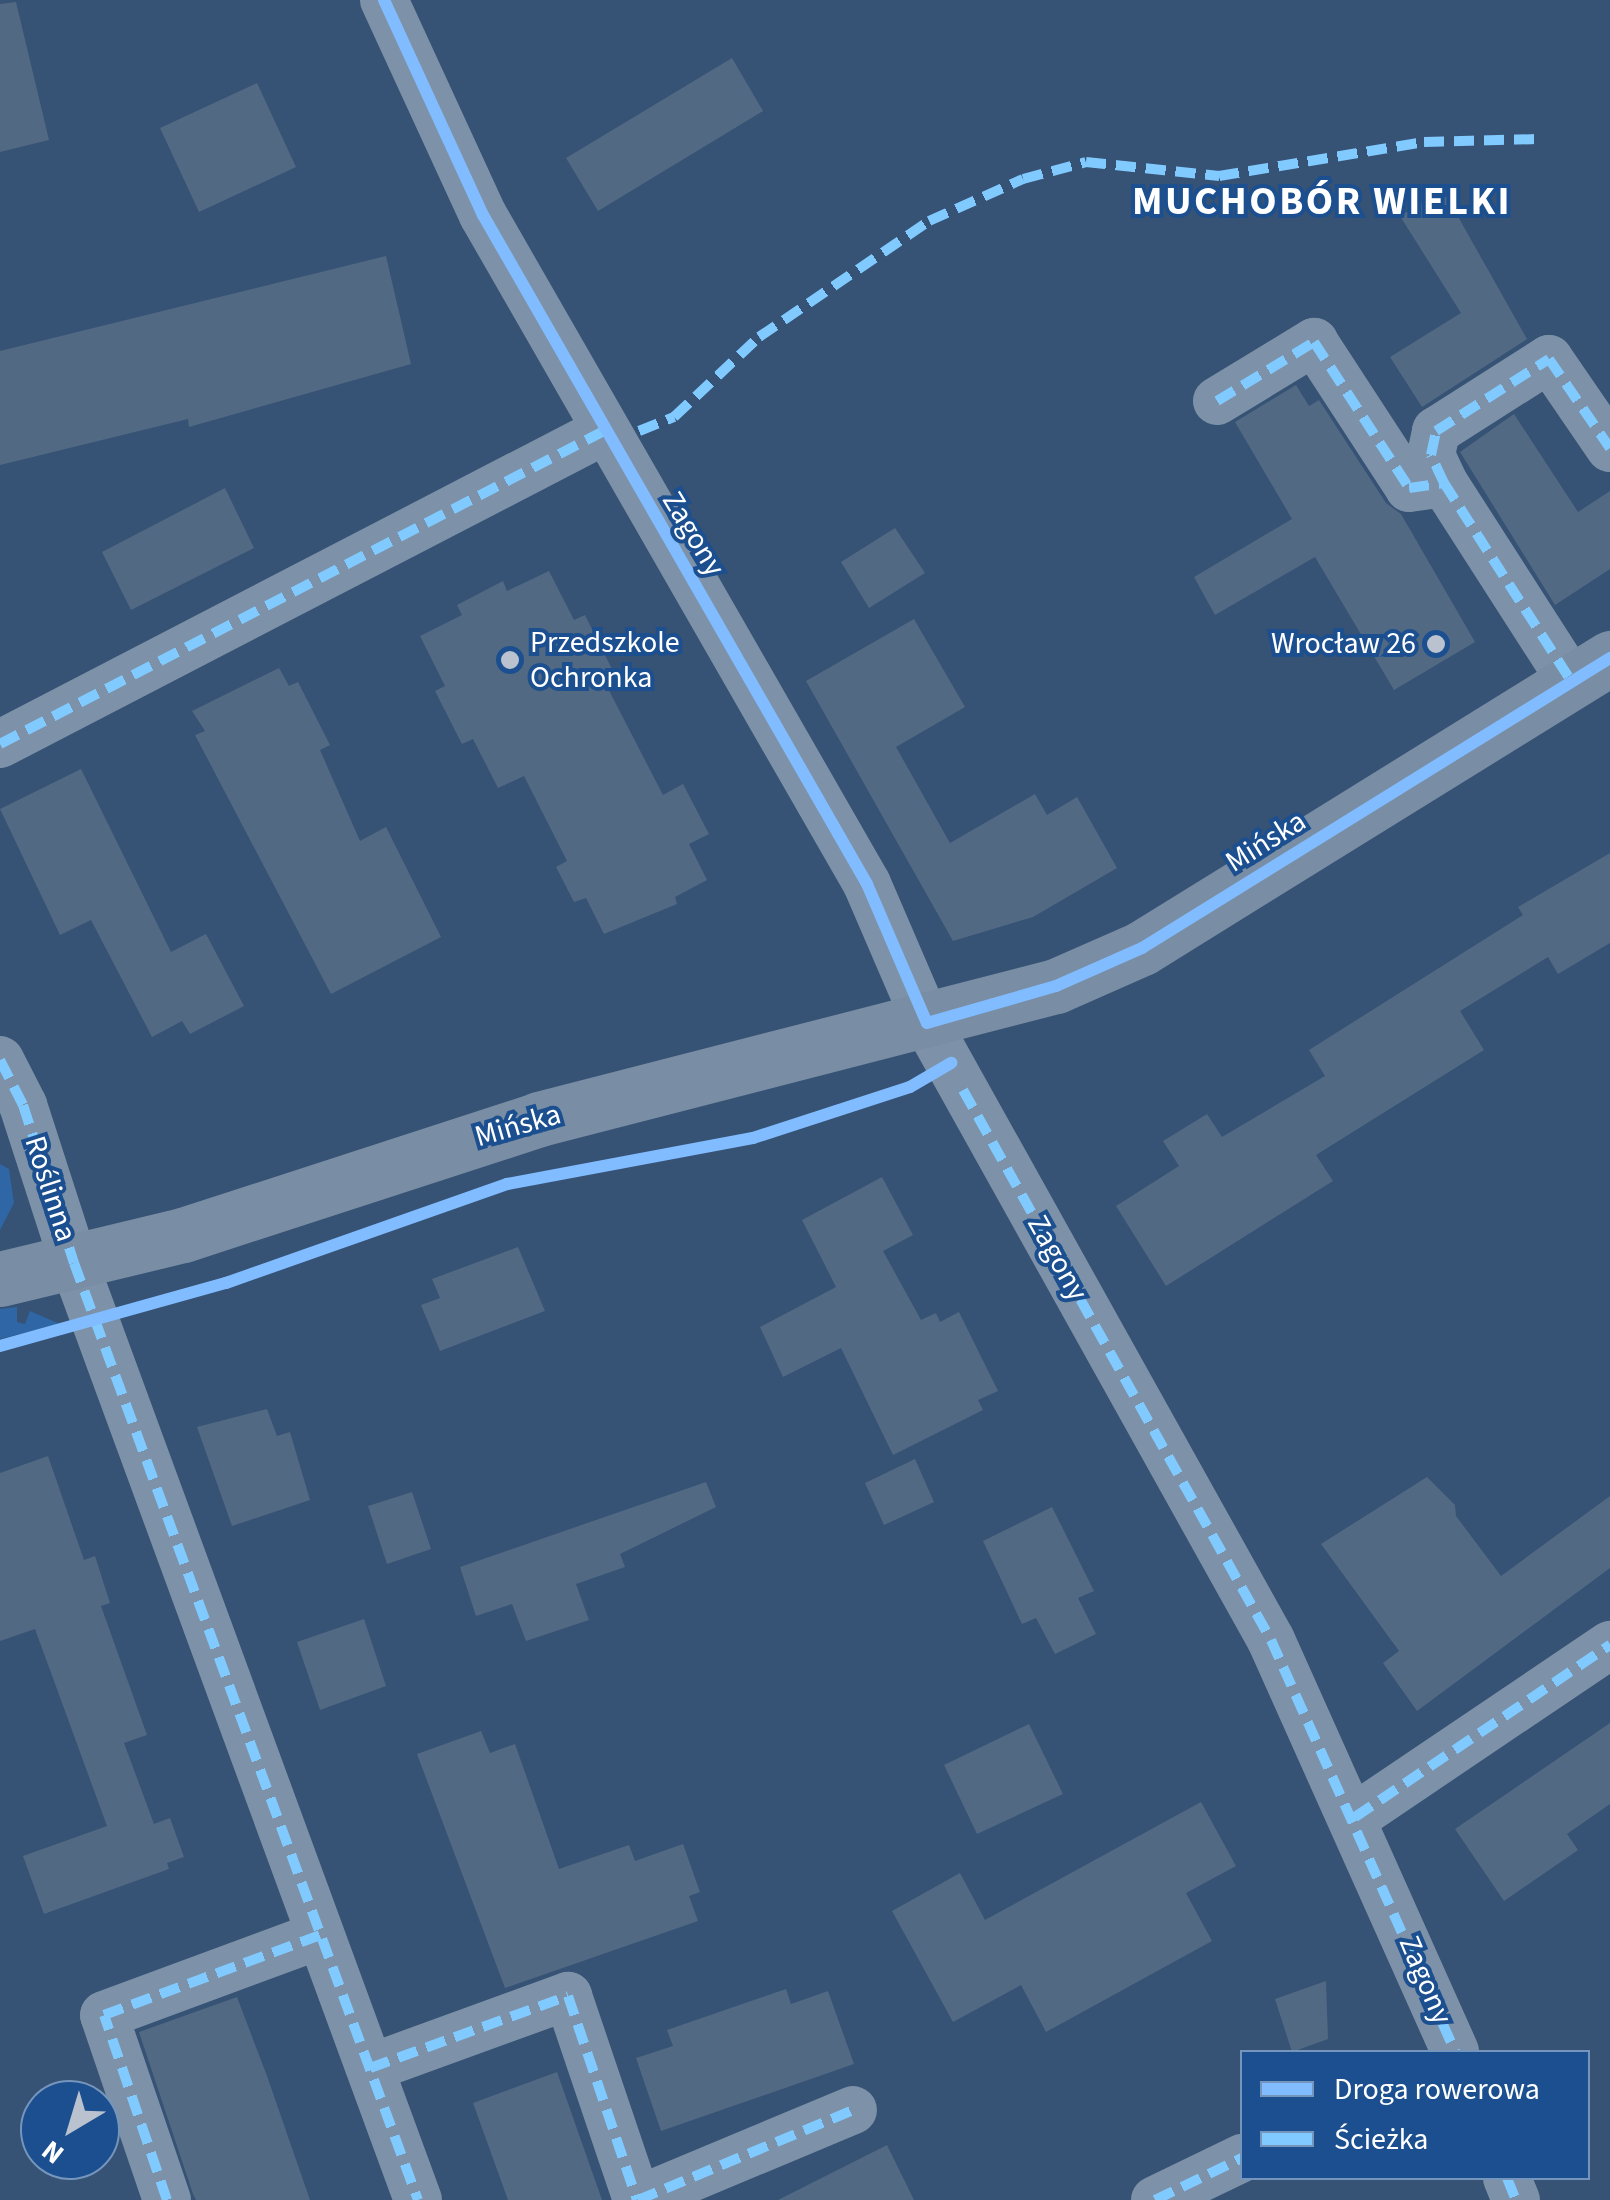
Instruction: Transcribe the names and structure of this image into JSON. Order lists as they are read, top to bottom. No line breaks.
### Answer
{"streets":{"street":["Zagony","Mińska","Roślinna"]},"crossings":[["Zagony","Mińska"],["Mińska","Roślinna"]],"districts":["MUCHOBÓR WIELKI"],"places":["Wrocław 26","Przedszkole Ochronka"],"legend":["Droga rowerowa","Ścieżka"],"north":"bottom left"}
